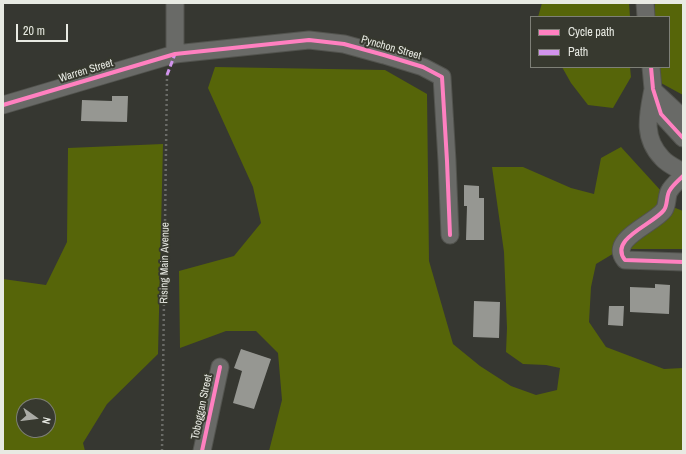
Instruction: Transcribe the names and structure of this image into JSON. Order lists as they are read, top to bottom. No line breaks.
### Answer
{"streets":{"street":["Pynchon Street","Warren Street","Toboggan Street"],"path":["Rising Main Avenue"]},"crossings":[["Pynchon Street","Warren Street"]],"legend":["Cycle path","Path"],"scale_bar":"20 m","north":"right"}
